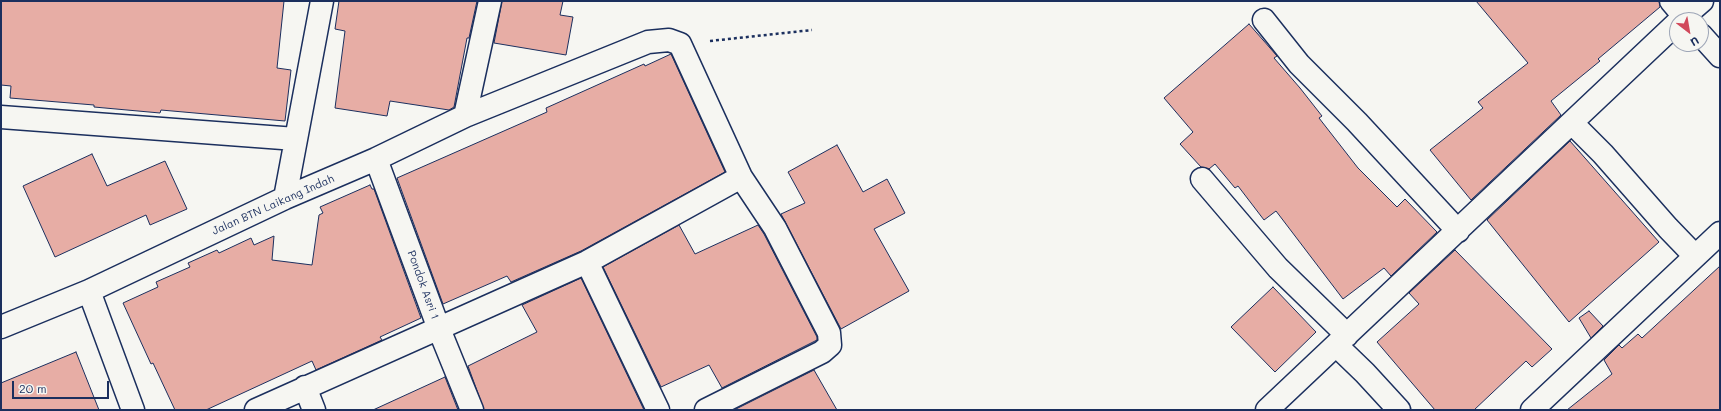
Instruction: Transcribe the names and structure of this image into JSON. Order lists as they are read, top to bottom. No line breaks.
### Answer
{"streets":{"street":["Jalan BTN Laikang Indah","Pondok Asri 1"]},"crossings":[["Jalan BTN Laikang Indah","Pondok Asri 1"]],"scale_bar":"20 m","north":"bottom right"}
